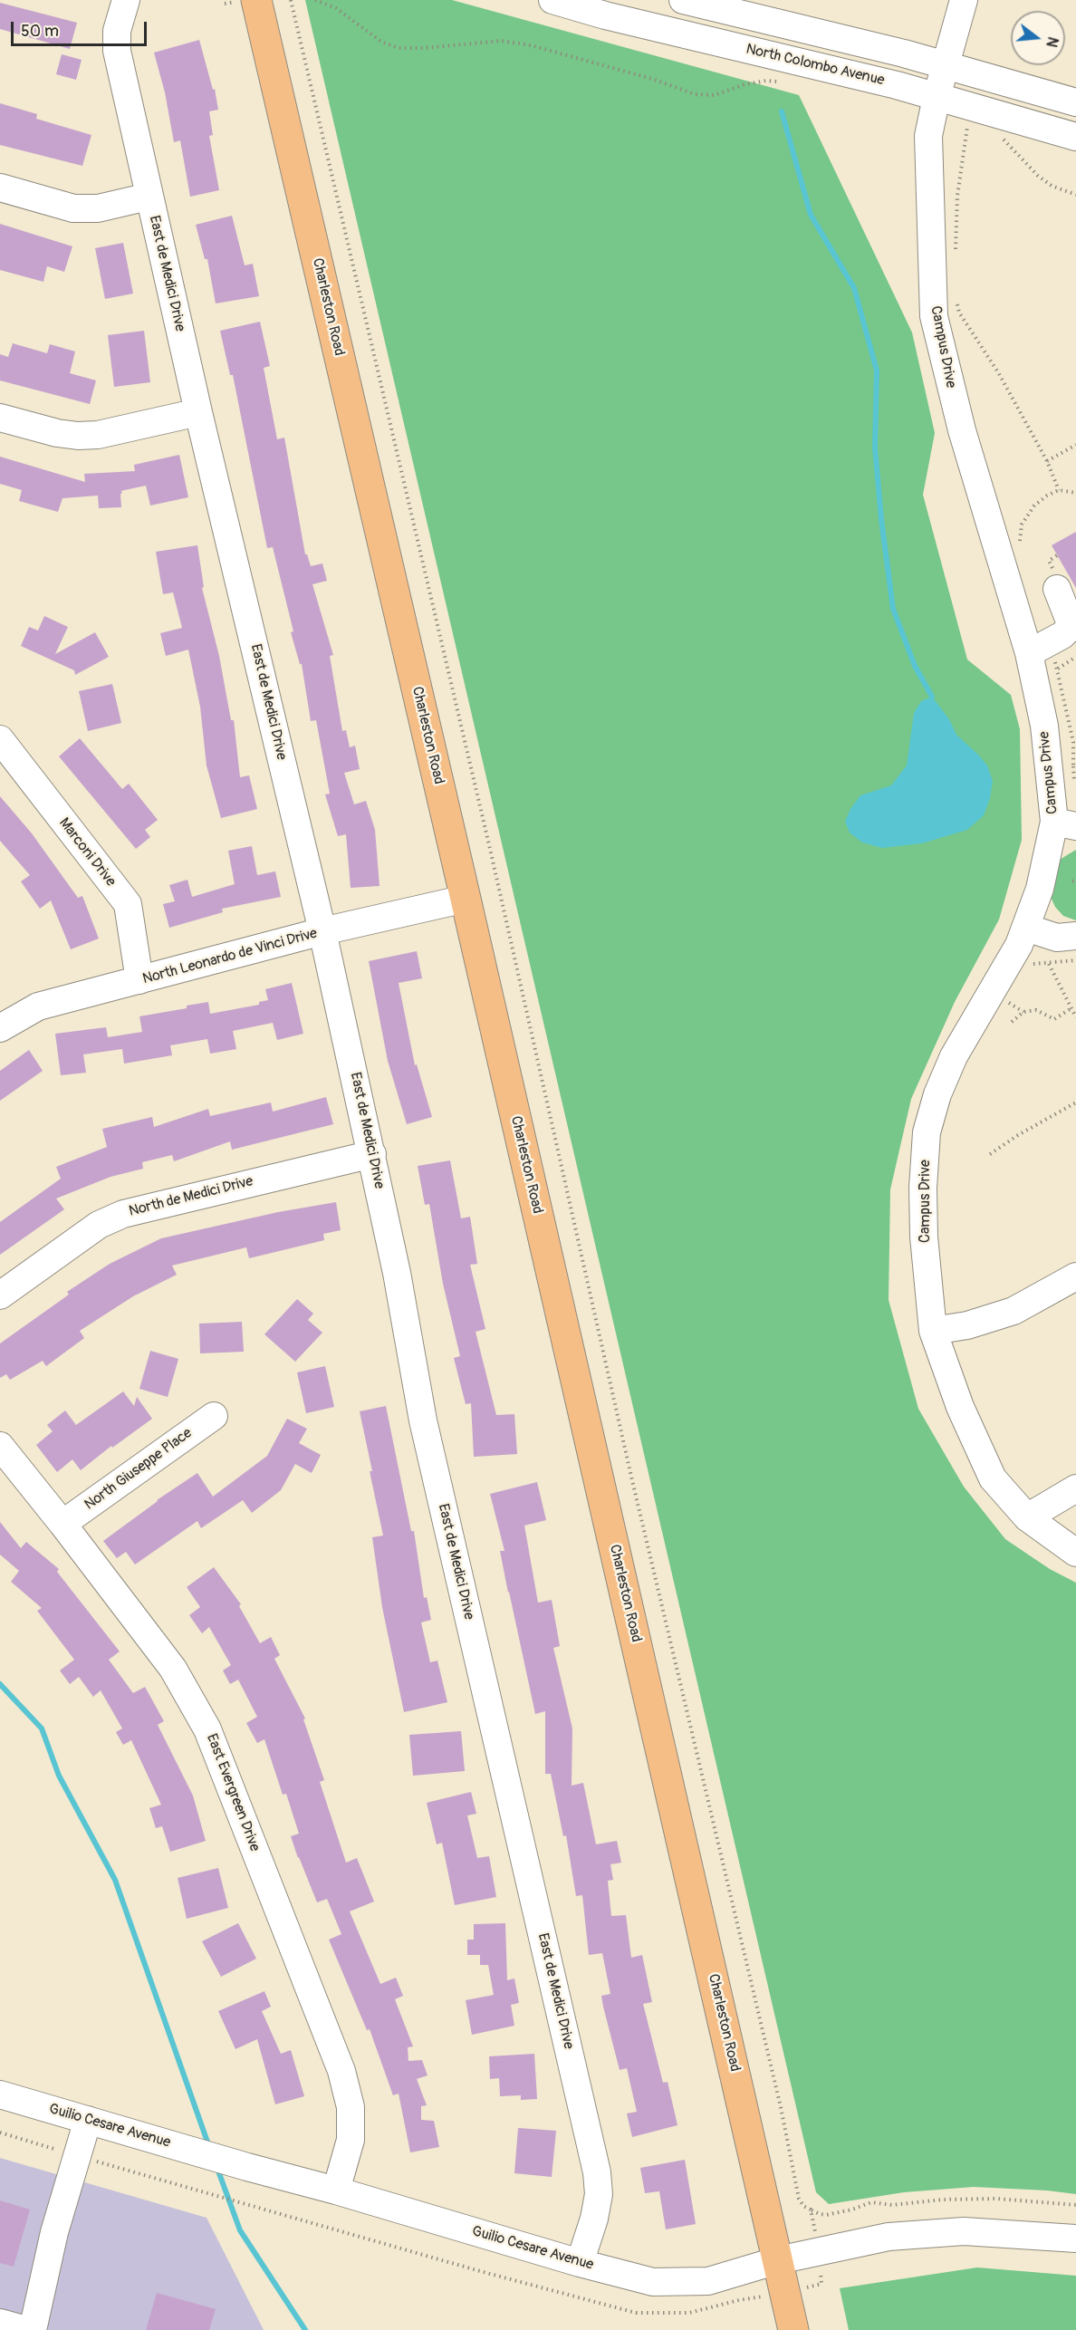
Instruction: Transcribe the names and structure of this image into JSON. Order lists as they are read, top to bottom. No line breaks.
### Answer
{"streets":{"main road":["Charleston Road"],"street":["North Colombo Avenue","East de Medici Drive","Campus Drive","Marconi Drive","North Leonardo de Vinci Drive","North de Medici Drive","North Giuseppe Place","East Evergreen Drive","Guilio Cesare Avenue"]},"crossings":[["North Colombo Avenue","Campus Drive"],["East de Medici Drive","North Leonardo de Vinci Drive"],["East de Medici Drive","North de Medici Drive"],["East de Medici Drive","Guilio Cesare Avenue"],["Charleston Road","North Leonardo de Vinci Drive"],["Charleston Road","Guilio Cesare Avenue"],["Marconi Drive","North Leonardo de Vinci Drive"],["North Giuseppe Place","East Evergreen Drive"],["East Evergreen Drive","Guilio Cesare Avenue"]],"scale_bar":"50 m","north":"right"}
